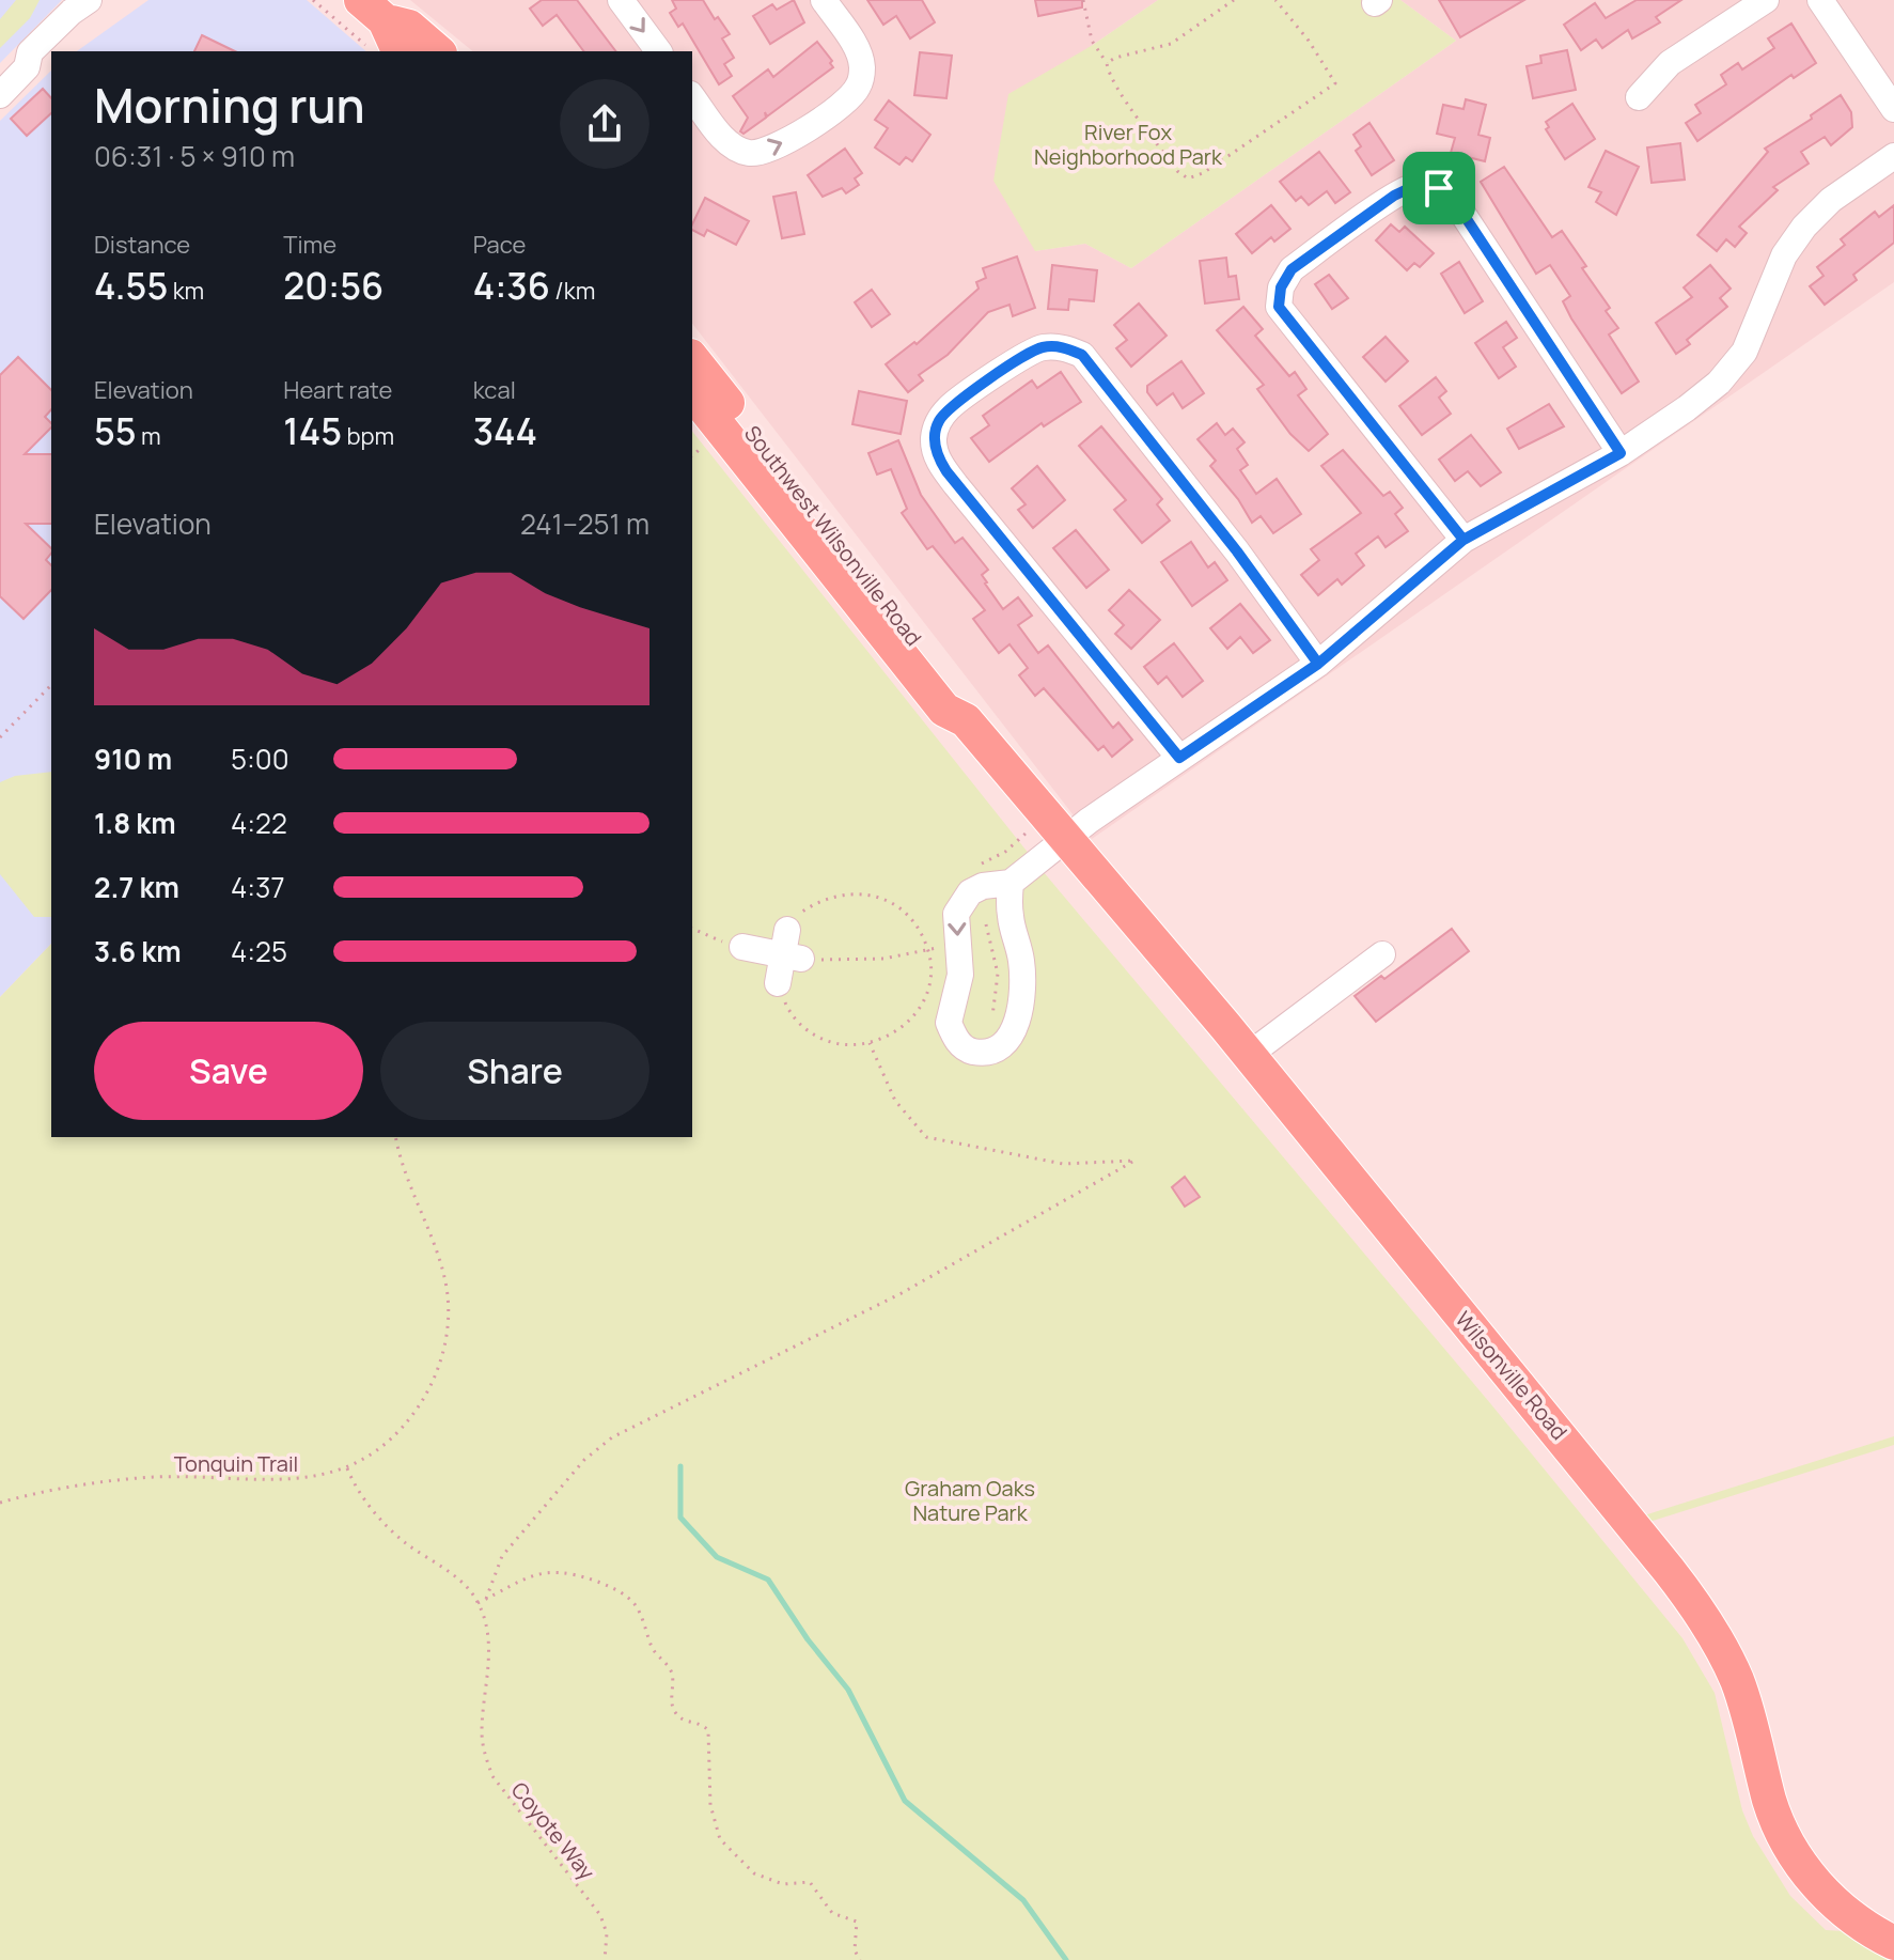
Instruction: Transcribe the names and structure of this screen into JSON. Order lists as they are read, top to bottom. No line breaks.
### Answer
{"streets":{"main road":["Southwest Wilsonville Road","Wilsonville Road"],"path":["Tonquin Trail","Coyote Way"]},"crossings":[["Southwest Wilsonville Road","Wilsonville Road"],["Tonquin Trail","Coyote Way"]],"parks":["River Fox Neighborhood Park","Graham Oaks Nature Park"],"page":{"heading":["Morning run","06:31 · 5 × 910 m"],"stats":[["Distance","4.55 km"],["Time","20:56"],["Pace","4:36 /km"],["Elevation","55 m"],["Heart rate","145 bpm"],["kcal","344"]],"chart":["Elevation","241–251 m"],"list":[{"name":"910 m","note":"5:00"},{"name":"1.8 km","note":"4:22"},{"name":"2.7 km","note":"4:37"},{"name":"3.6 km","note":"4:25"}],"buttons":["Save","Share"]}}
